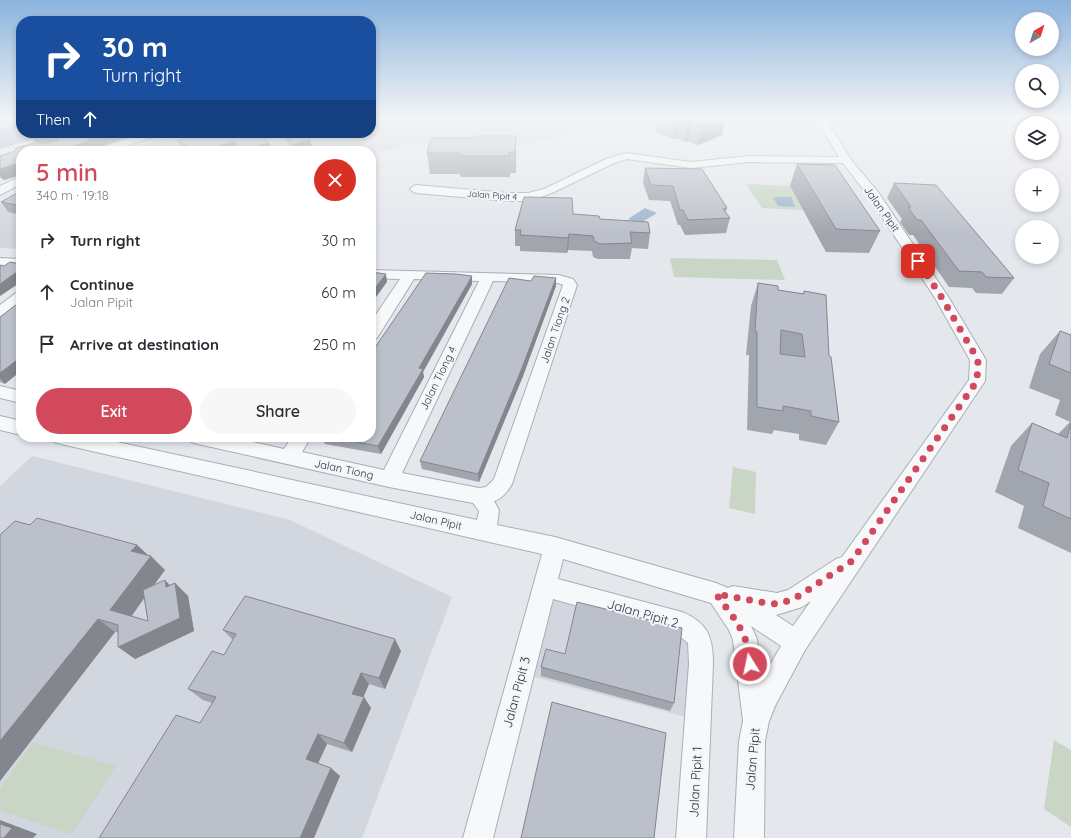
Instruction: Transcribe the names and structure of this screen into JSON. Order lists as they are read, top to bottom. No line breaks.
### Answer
{"streets":{"street":["Jalan Pipit 4","Jalan Pipit","Jalan Tiong 2","Jalan Tiong 4","Jalan Tiong","Jalan Pipit 2","Jalan Pipit 3","Jalan Pipit 1"]},"crossings":[["Jalan Pipit 4","Jalan Pipit"],["Jalan Pipit","Jalan Pipit 3"],["Jalan Tiong 2","Jalan Tiong 4"],["Jalan Tiong 2","Jalan Tiong"],["Jalan Tiong 4","Jalan Tiong"],["Jalan Pipit 2","Jalan Pipit 3"],["Jalan Pipit 2","Jalan Pipit 1"]],"north":"top right","page":{"map_buttons":["+","−"],"turn":["30 m","Turn right"],"then":"Then","heading":["5 min","340 m · 19:18"],"list":[{"name":"Turn right","value":"30 m"},{"name":"Continue","note":"Jalan Pipit","value":"60 m"},{"name":"Arrive at destination","value":"250 m"}],"buttons":["Exit","Share"]}}
